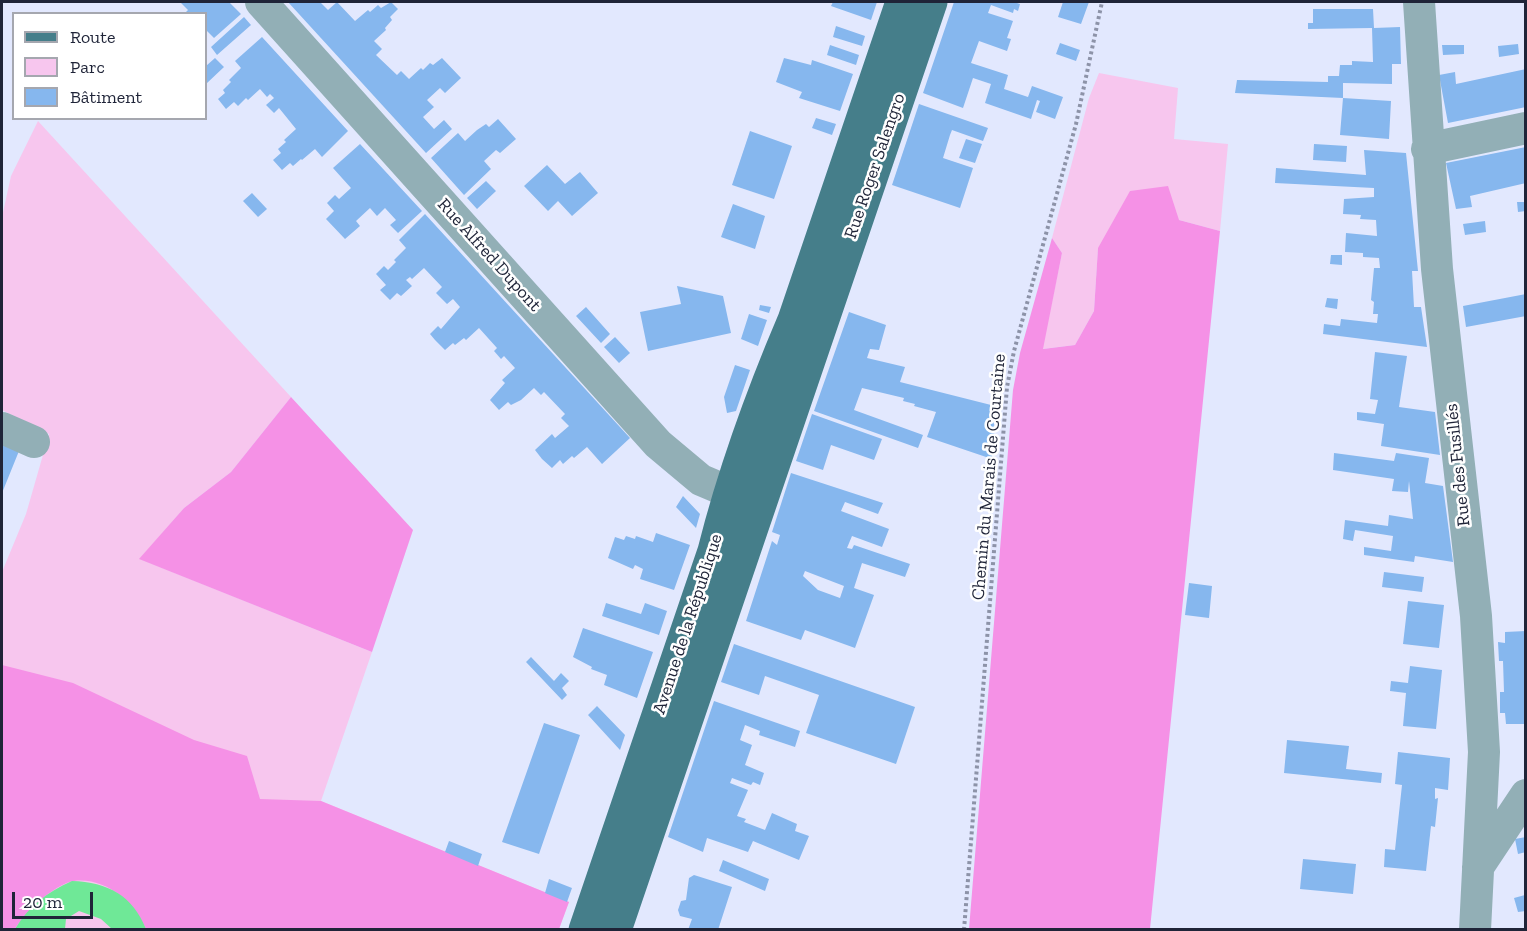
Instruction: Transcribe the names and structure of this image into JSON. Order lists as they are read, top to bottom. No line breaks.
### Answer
{"streets":{"main road":["Rue Roger Salengro","Avenue de la République"],"street":["Rue Alfred Dupont","Rue des Fusillés"],"path":["Chemin du Marais de Courtaine"]},"crossings":[["Rue Roger Salengro","Avenue de la République"],["Rue Alfred Dupont","Avenue de la République"]],"legend":["Route","Parc","Bâtiment"],"scale_bar":"20 m"}
